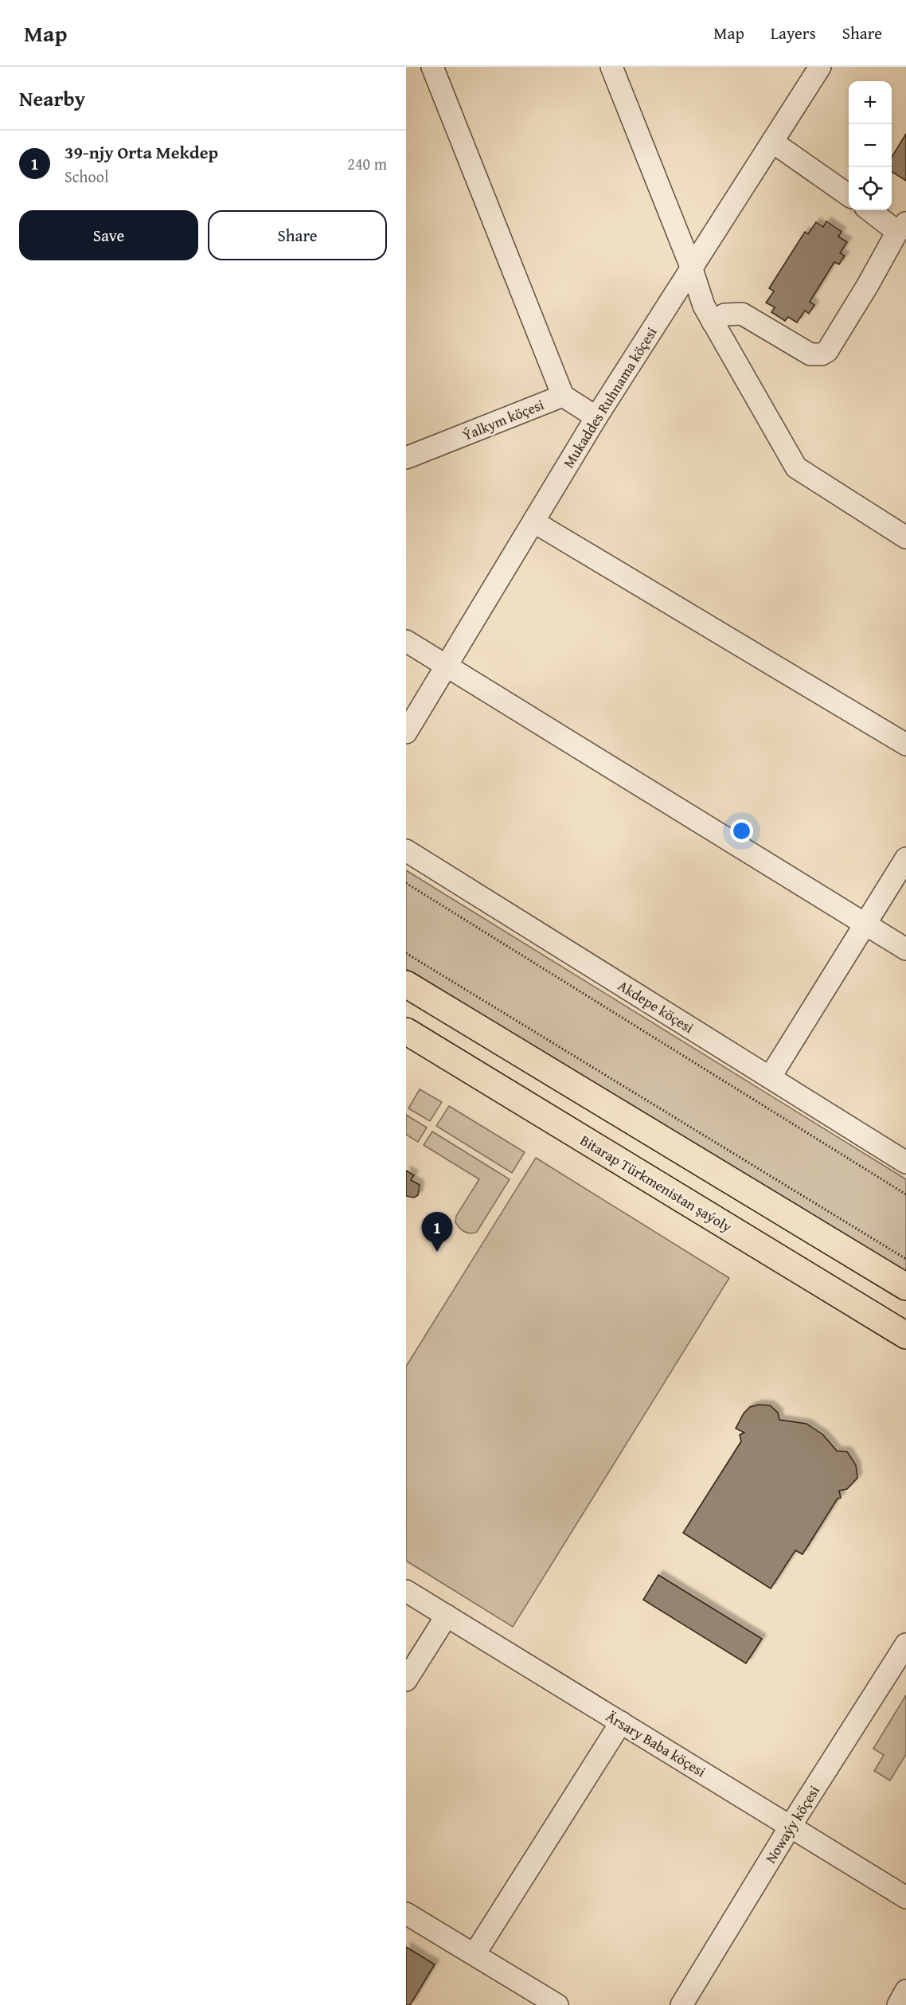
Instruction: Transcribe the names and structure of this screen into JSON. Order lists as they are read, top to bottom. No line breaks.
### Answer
{"streets":{"main road":["Bitarap Türkmenistan şaýoly"],"street":["Mukaddes Ruhnama köçesi","Ýalkym köçesi","Akdepe köçesi","Ärsary Baba köçesi","Nowaýy köçesi"]},"crossings":[["Mukaddes Ruhnama köçesi","Ýalkym köçesi"],["Ärsary Baba köçesi","Nowaýy köçesi"]],"page":{"header":"Map","nav":["Map","Layers","Share"],"heading":"Nearby","map_buttons":["+","−"],"list":[{"mark":"1","name":"39-njy Orta Mekdep","note":"School","value":"240 m"}],"buttons":["Save","Share"],"pins":"1"}}
